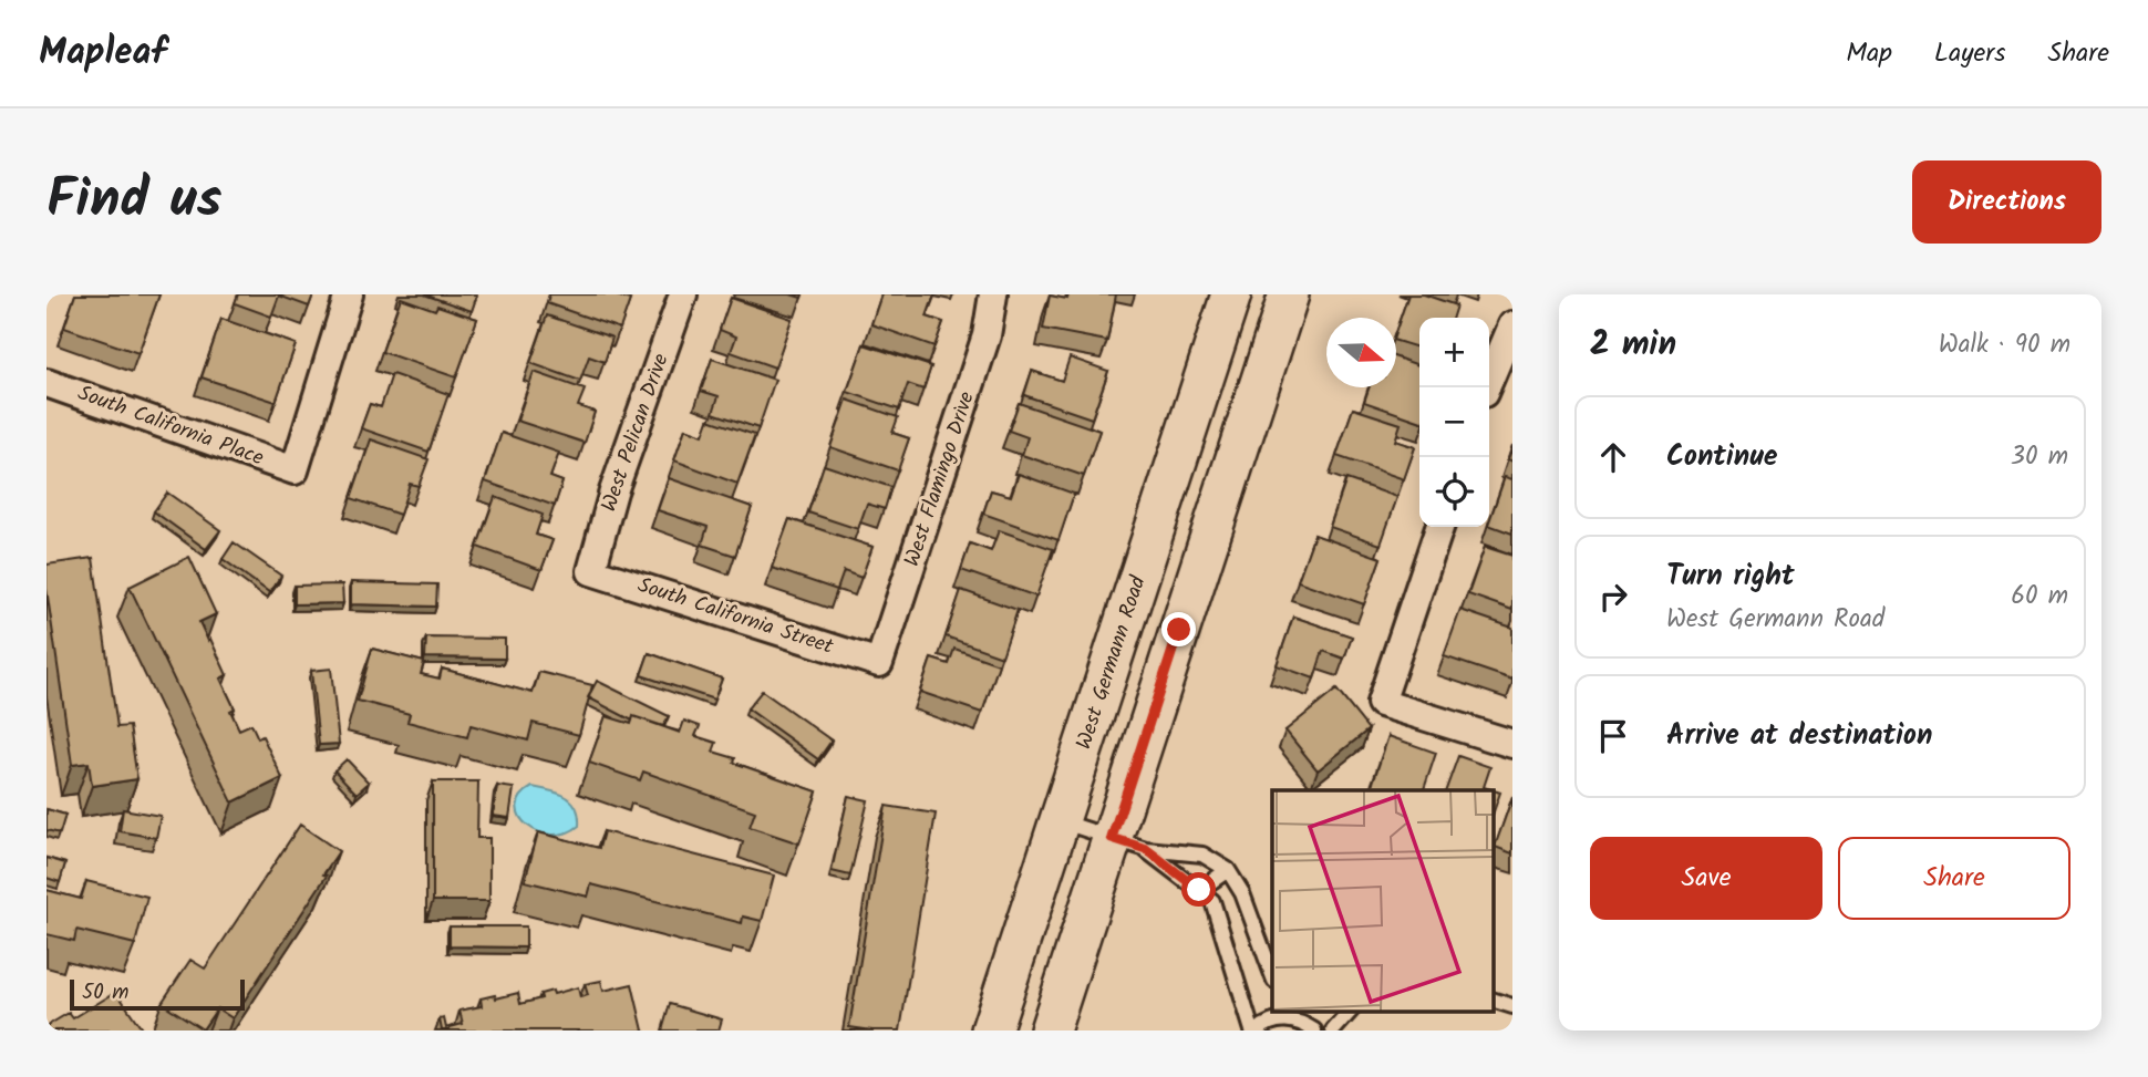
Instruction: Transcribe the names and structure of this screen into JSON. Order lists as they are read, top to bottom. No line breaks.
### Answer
{"streets":{"main road":["West Germann Road"],"street":["South California Place","West Pelican Drive","West Flamingo Drive","South California Street"]},"crossings":[["West Pelican Drive","South California Street"],["West Flamingo Drive","South California Street"]],"scale_bar":"50 m","north":"right","page":{"header":"Mapleaf","nav":["Map","Layers","Share"],"title":"Find us","buttons":["Directions",["Save","Share"]],"heading":["2 min","Walk · 90 m"],"map_buttons":["+","−"],"list":[["Continue","30 m"],["Turn right","West Germann Road","60 m"],"Arrive at destination"],"scale":"50 m"}}
